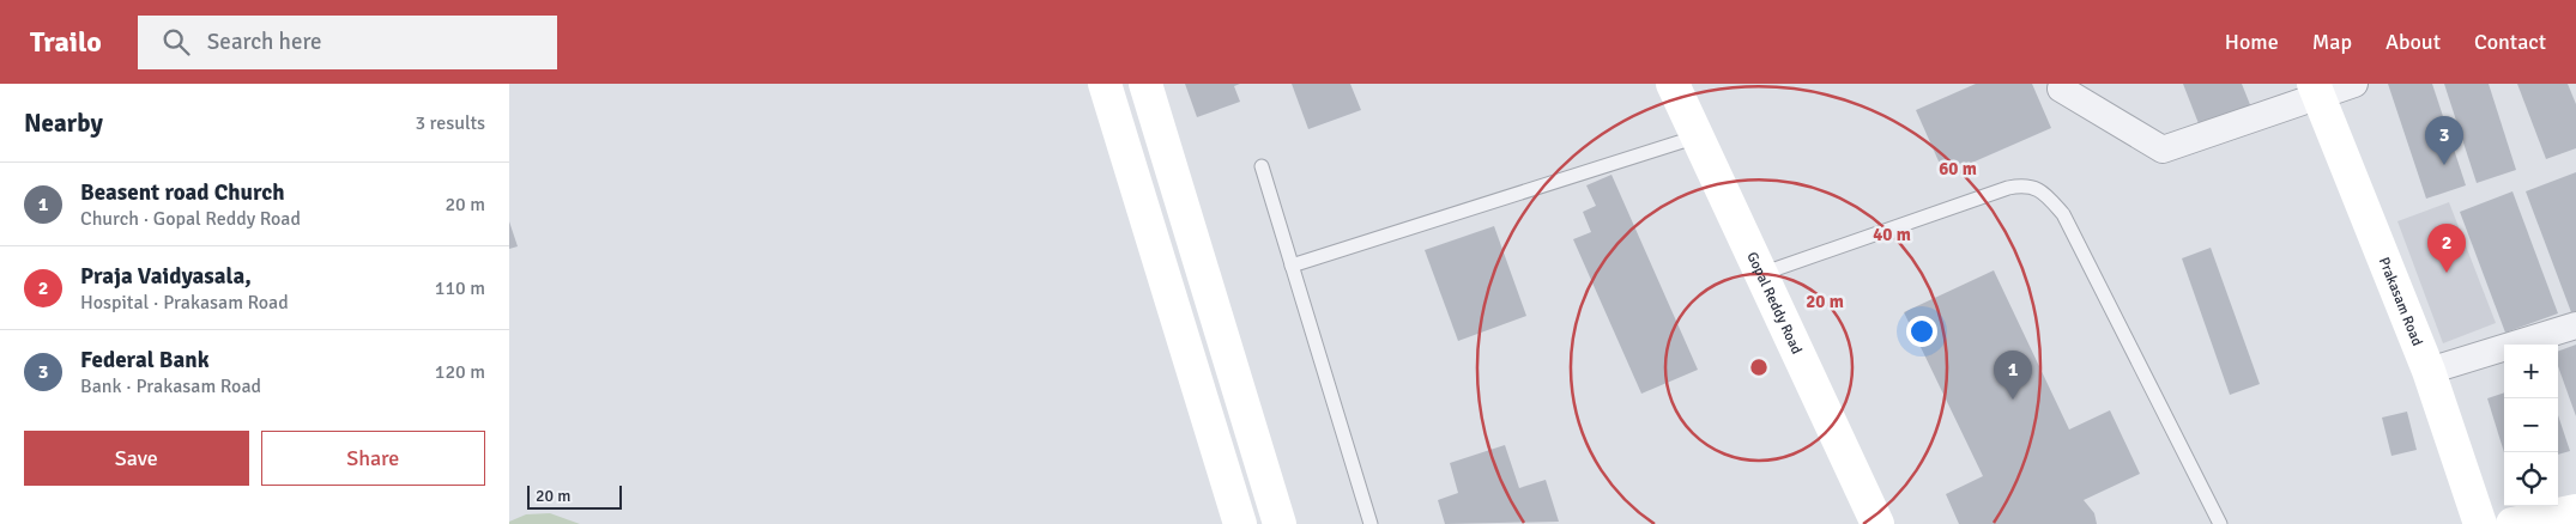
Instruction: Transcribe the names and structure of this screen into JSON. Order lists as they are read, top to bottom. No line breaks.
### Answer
{"streets":{"street":["Prakasam Road","Gopal Reddy Road"]},"scale_bar":"20 m","page":{"header":"Trailo","search":"Search here","nav":["Home","Map","About","Contact"],"heading":["Nearby","3 results"],"pins":["3","2","1"],"list":[{"mark":"1","name":"Beasent road Church","note":"Church · Gopal Reddy Road","value":"20 m"},{"mark":"2","name":"Praja Vaidyasala,","note":"Hospital · Prakasam Road","value":"110 m"},{"mark":"3","name":"Federal Bank","note":"Bank · Prakasam Road","value":"120 m"}],"map_buttons":["+","−"],"buttons":["Save","Share"],"scale":"20 m"},"rings":["60 m","40 m","20 m"]}
